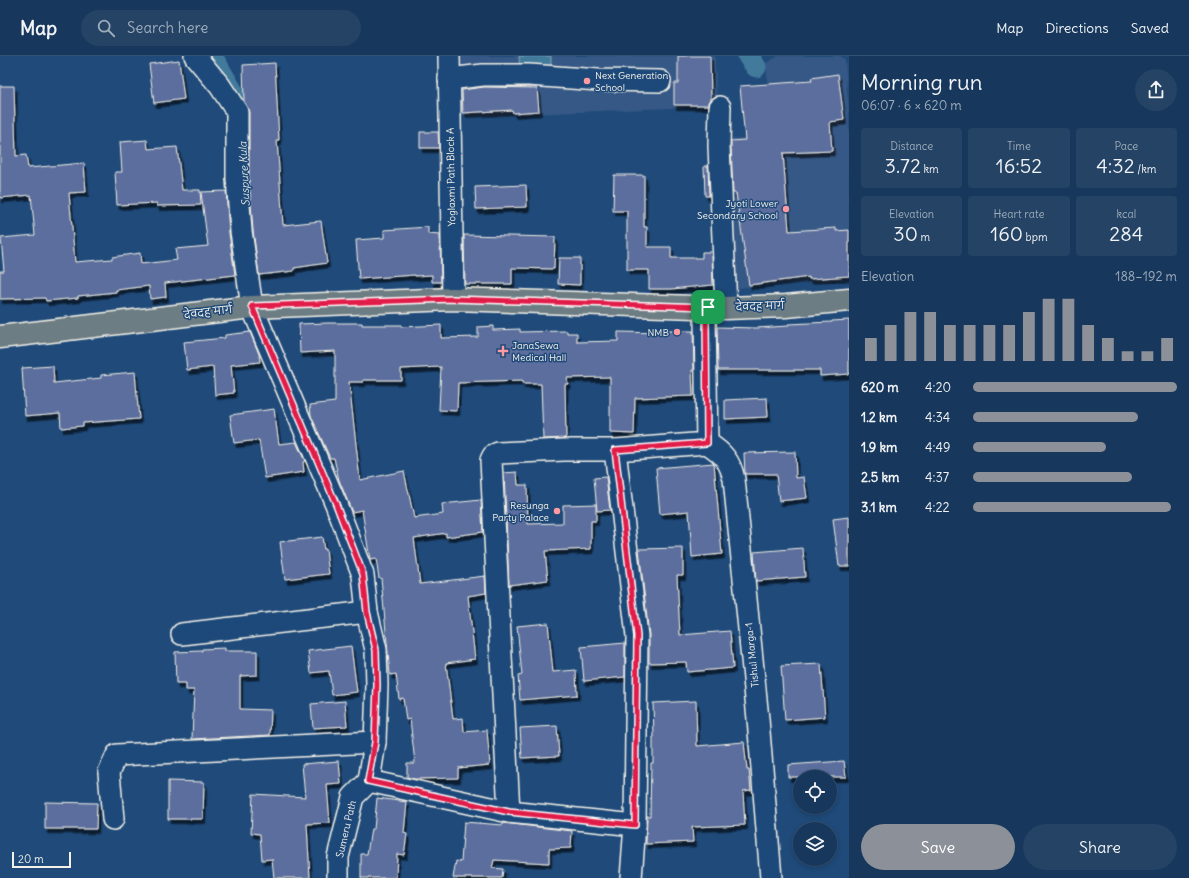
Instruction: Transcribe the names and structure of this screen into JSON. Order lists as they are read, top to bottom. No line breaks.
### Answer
{"streets":{"main road":["देवदह मार्ग"],"street":["Yoglaxmi Path Block A","Tishul Marga-1","Sumeru Path"]},"crossings":[["Yoglaxmi Path Block A","देवदह मार्ग"]],"water":["Suspure Kula"],"places":{"other":["Next Generation School","Jyoti Lower Secondary School","NMB","Resunga Party Palace"],"health":["JanaSewa Medical Hall"]},"scale_bar":"20 m","page":{"header":"Map","search":"Search here","nav":["Map","Directions","Saved"],"heading":["Morning run","06:07 · 6 × 620 m"],"stats":[["Distance","3.72 km"],["Time","16:52"],["Pace","4:32 /km"],["Elevation","30 m"],["Heart rate","160 bpm"],["kcal","284"]],"chart":["Elevation","188–192 m"],"list":[{"name":"620 m","note":"4:20"},{"name":"1.2 km","note":"4:34"},{"name":"1.9 km","note":"4:49"},{"name":"2.5 km","note":"4:37"},{"name":"3.1 km","note":"4:22"}],"buttons":["Save","Share"],"scale":"20 m"}}
